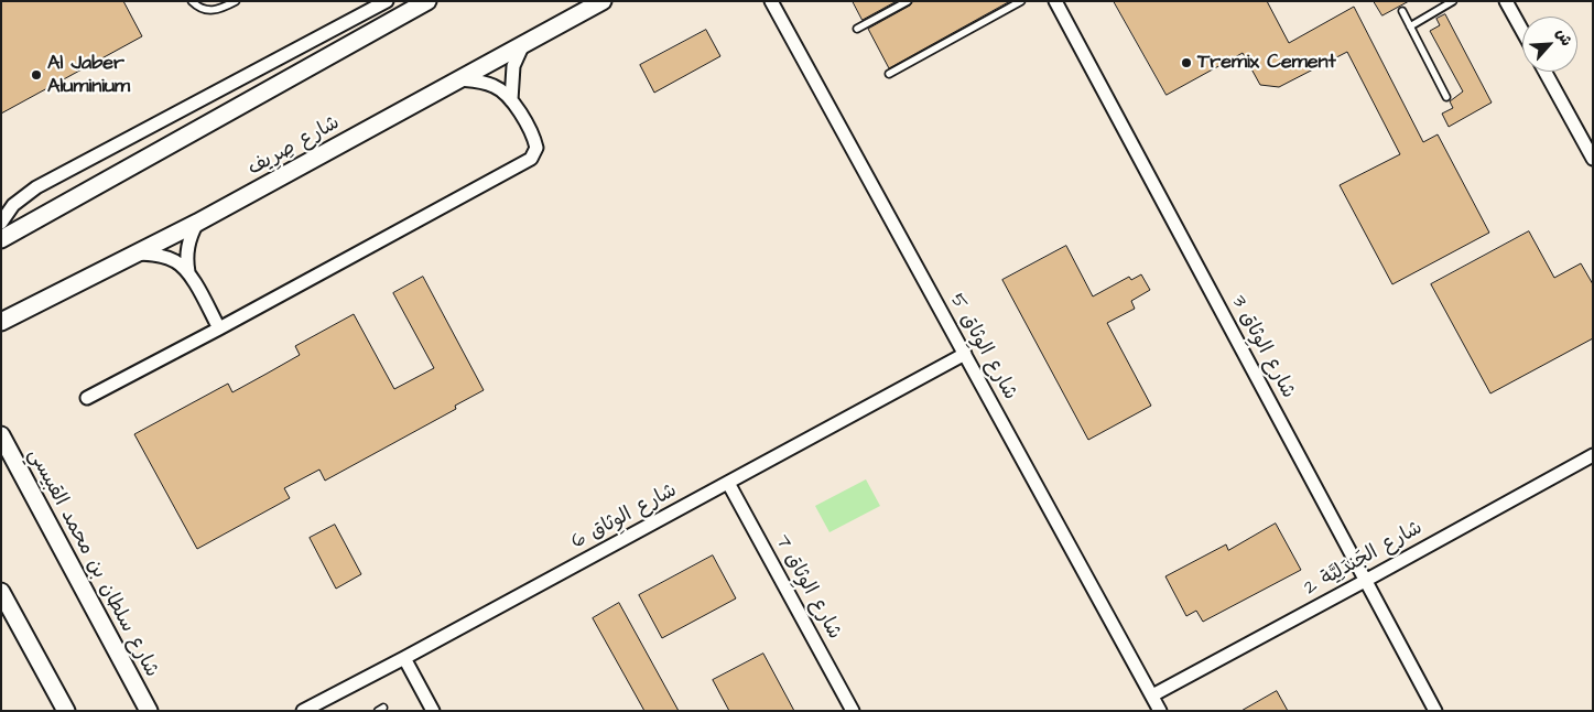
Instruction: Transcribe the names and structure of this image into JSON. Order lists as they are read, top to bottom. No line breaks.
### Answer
{"streets":{"street":["شارع صِرِيف","شارع الوِثاق 5","شارع الوِثاق 3","شارع الوِثاق 6","شارع الجَندَلِيَّة 2","شارع سلطان بن محمد القبيسي","شارع الوِثاق 7"]},"crossings":[["شارع الوِثاق 5","شارع الوِثاق 6"],["شارع الوِثاق 5","شارع الجَندَلِيَّة 2"],["شارع الوِثاق 3","شارع الجَندَلِيَّة 2"],["شارع الوِثاق 6","شارع الوِثاق 7"]],"places":["Tremix Cement","Al Jaber Aluminium"],"north":"top right"}
